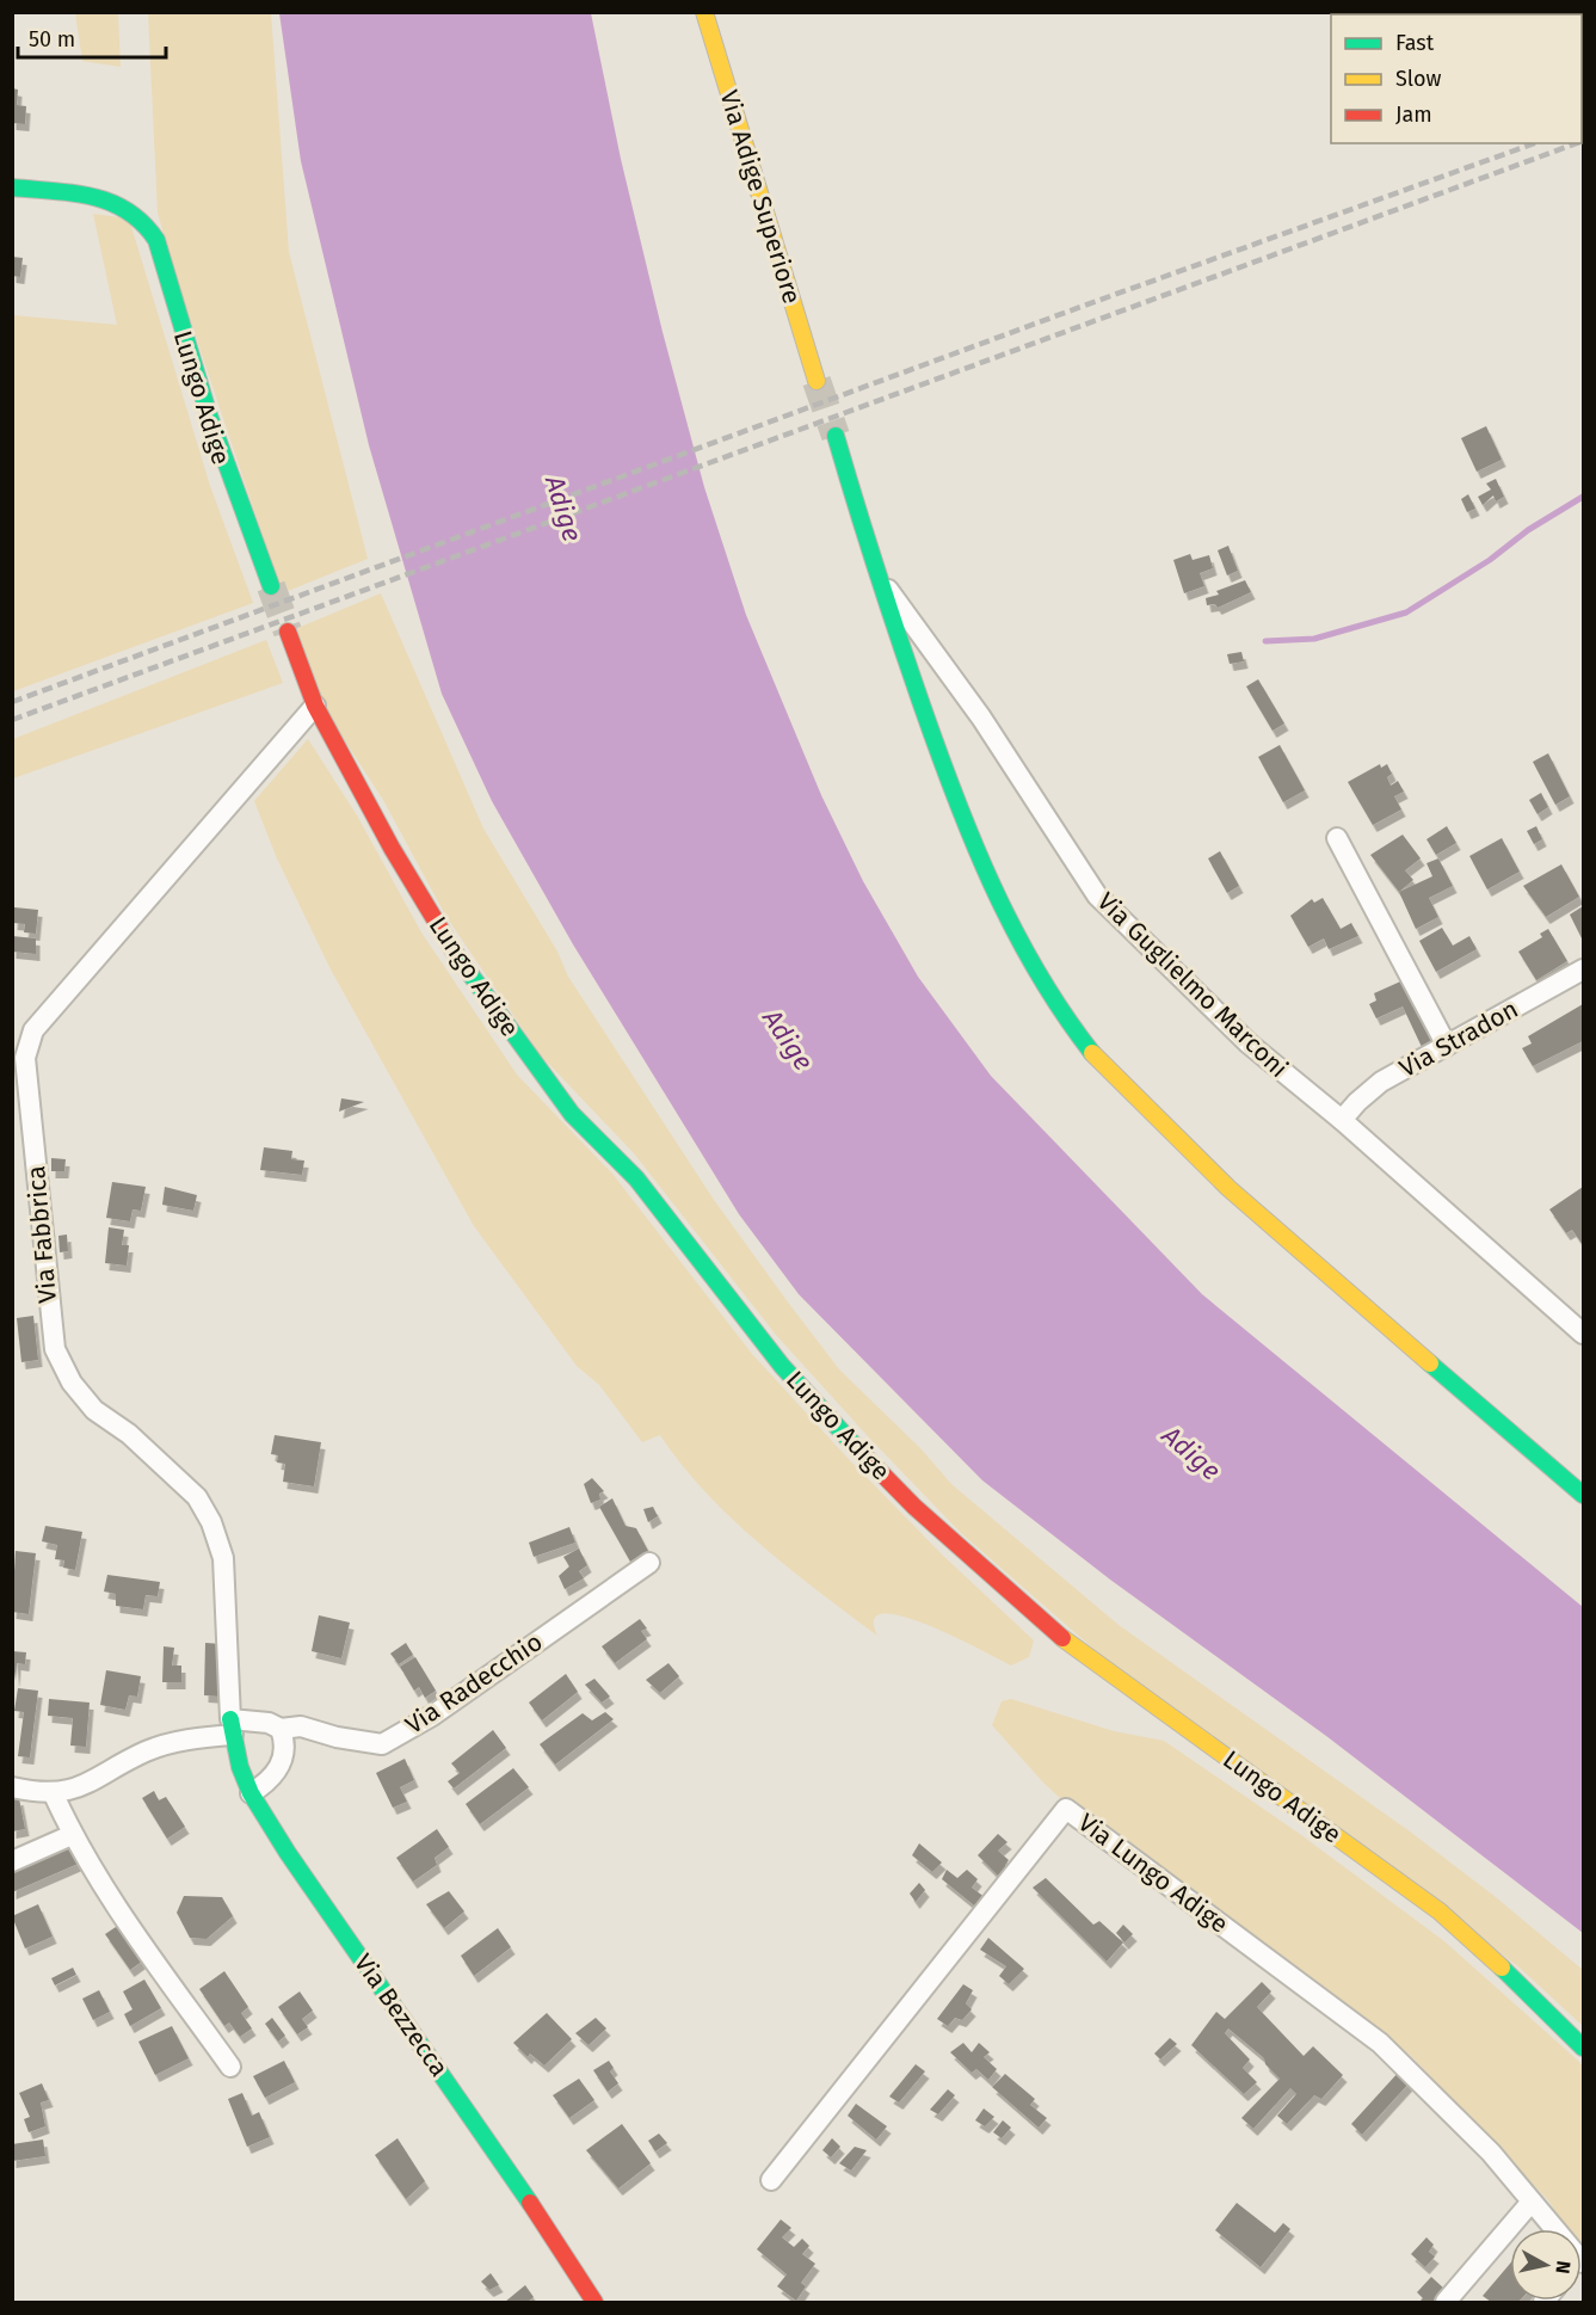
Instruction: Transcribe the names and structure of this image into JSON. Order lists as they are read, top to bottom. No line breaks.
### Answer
{"streets":{"street":["Via Adige Superiore","Lungo Adige","Via Guglielmo Marconi","Via Stradon","Via Fabbrica","Via Radecchio","Via Lungo Adige","Via Bezzecca"]},"crossings":[["Lungo Adige","Via Fabbrica"],["Via Guglielmo Marconi","Via Stradon"],["Via Fabbrica","Via Radecchio"],["Via Fabbrica","Via Bezzecca"],["Via Radecchio","Via Bezzecca"]],"water":["Adige"],"legend":["Fast","Slow","Jam"],"scale_bar":"50 m","north":"right"}
